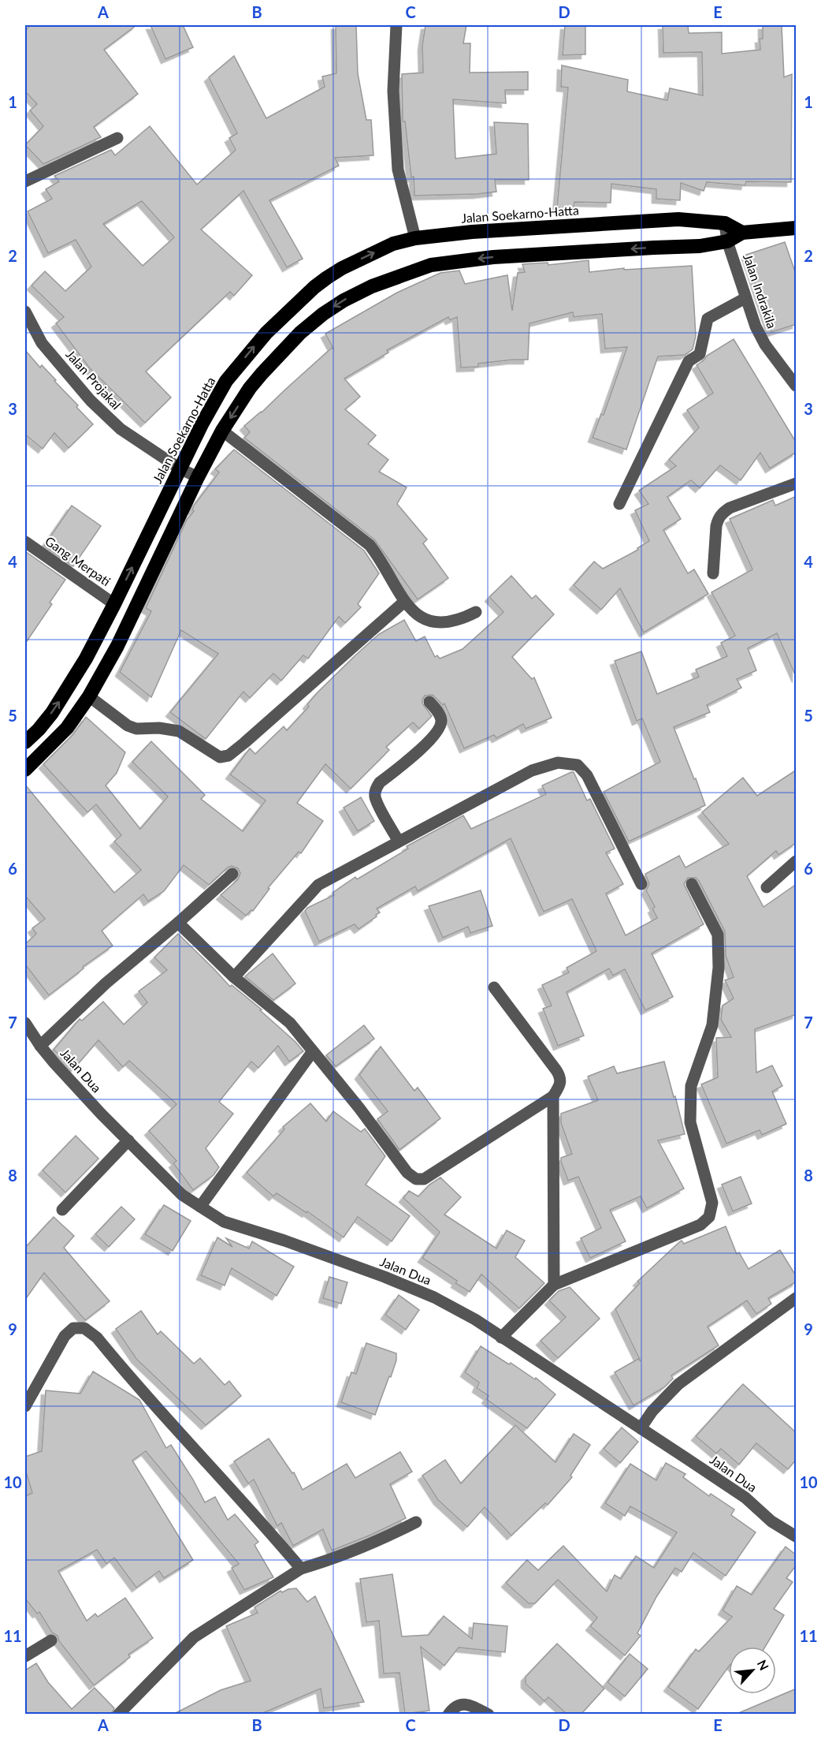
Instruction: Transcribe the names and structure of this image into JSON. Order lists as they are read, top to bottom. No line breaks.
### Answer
{"streets":{"highway":["Jalan Soekarno-Hatta"],"street":["Jalan Indrakila","Jalan Projakal","Gang Merpati","Jalan Dua"]},"crossings":[["Jalan Soekarno-Hatta","Jalan Indrakila"],["Jalan Soekarno-Hatta","Jalan Projakal"],["Jalan Soekarno-Hatta","Gang Merpati"]],"north":"top right","grid":{"columns":["A","B","C","D","E"],"rows":["1","2","3","4","5","6","7","8","9","10","11"]}}
